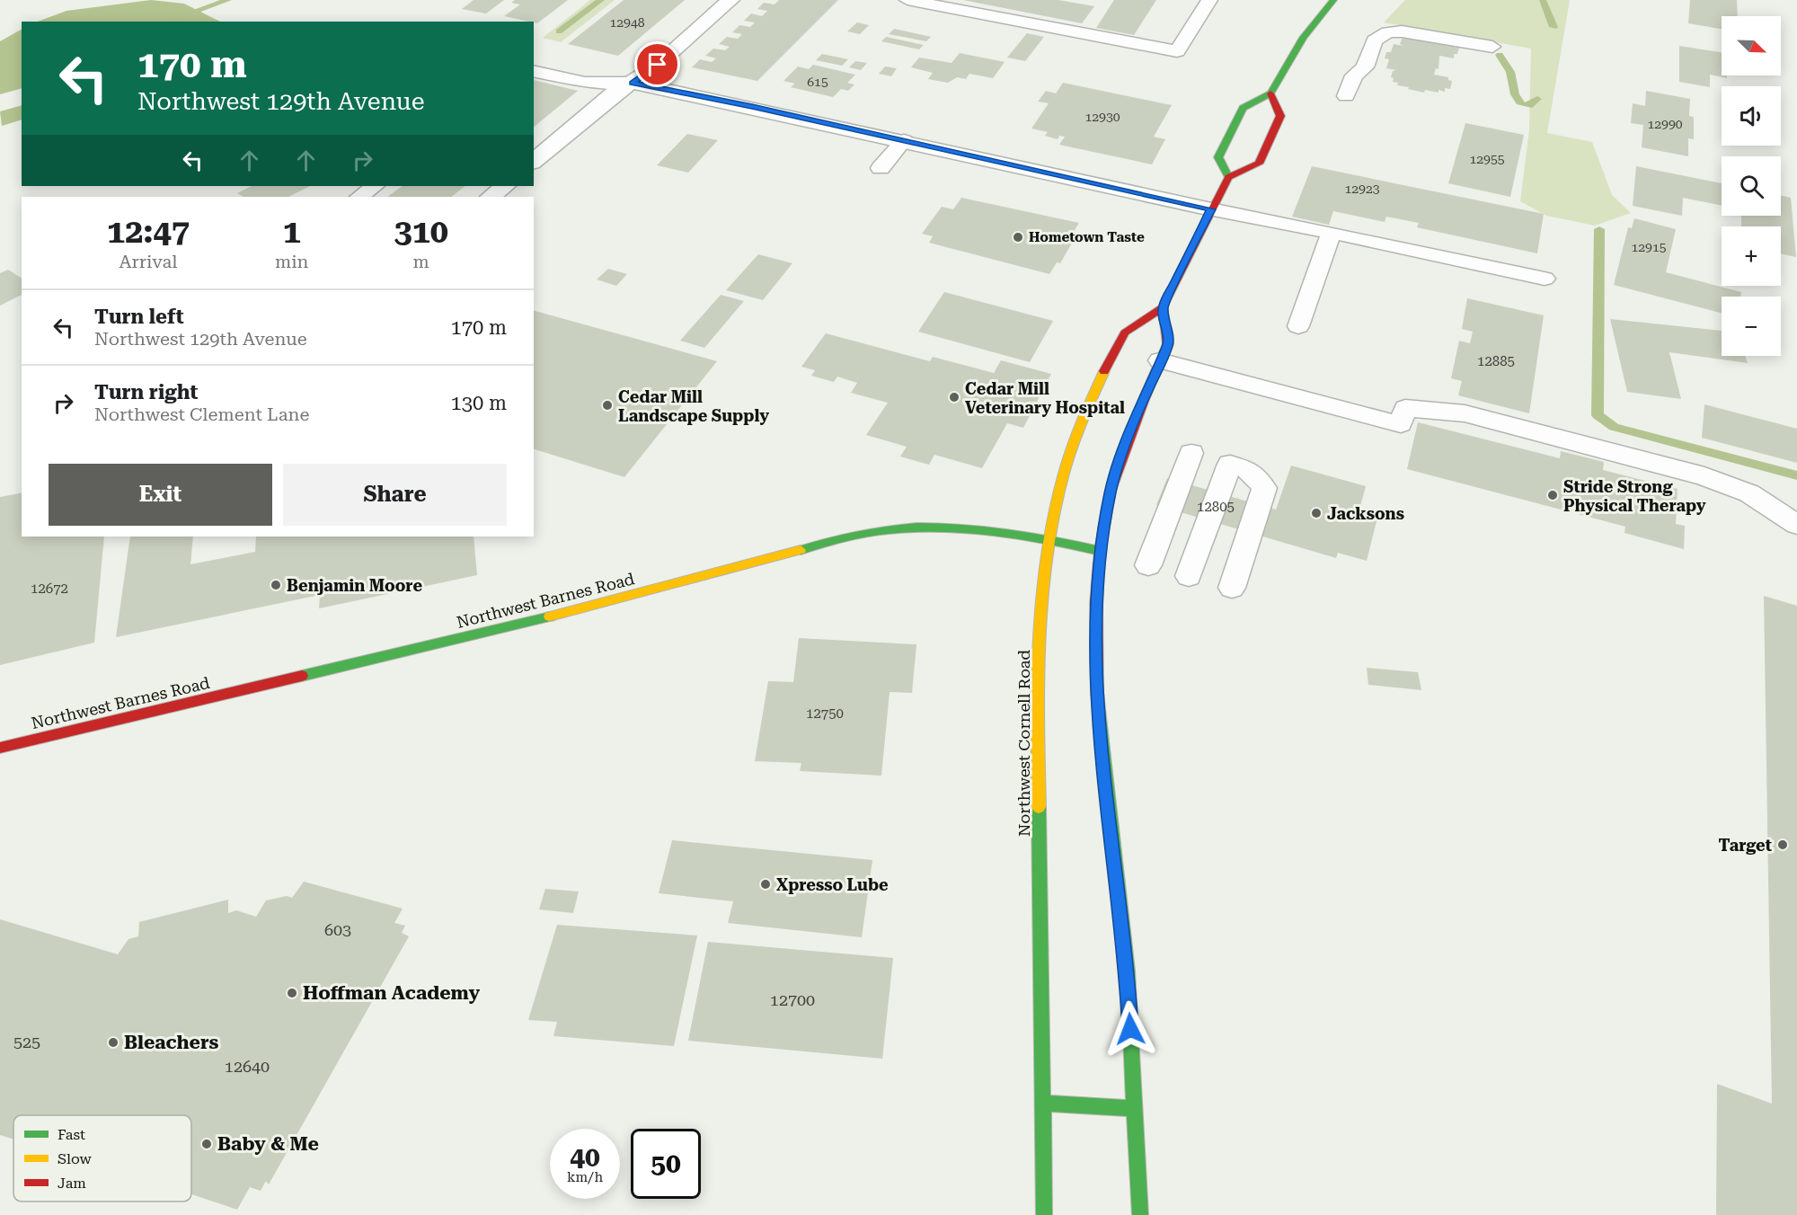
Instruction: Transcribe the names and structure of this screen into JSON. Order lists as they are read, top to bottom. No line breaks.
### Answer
{"streets":{"main road":["Northwest Barnes Road","Northwest Cornell Road"]},"crossings":[["Northwest Barnes Road","Northwest Cornell Road"]],"places":["Hometown Taste","Cedar Mill Veterinary Hospital","Cedar Mill Landscape Supply","Stride Strong Physical Therapy","Jacksons","Benjamin Moore","Target","Xpresso Lube","Hoffman Academy","Bleachers","Baby & Me"],"house_numbers":["12948","615","12930","12990","12955","12923","12915","12885","12805","12672","12750","603","12700","525","12640"],"legend":["Fast","Slow","Jam"],"north":"bottom right","page":{"map_buttons":["+","−"],"turn":["170 m","Northwest 129th Avenue"],"eta":["12:47","Arrival","1","min","310","m"],"list":[{"name":"Turn left","note":"Northwest 129th Avenue","value":"170 m"},{"name":"Turn right","note":"Northwest Clement Lane","value":"130 m"}],"buttons":["Exit","Share"],"speed":"40 km/h","limit":"50"}}
